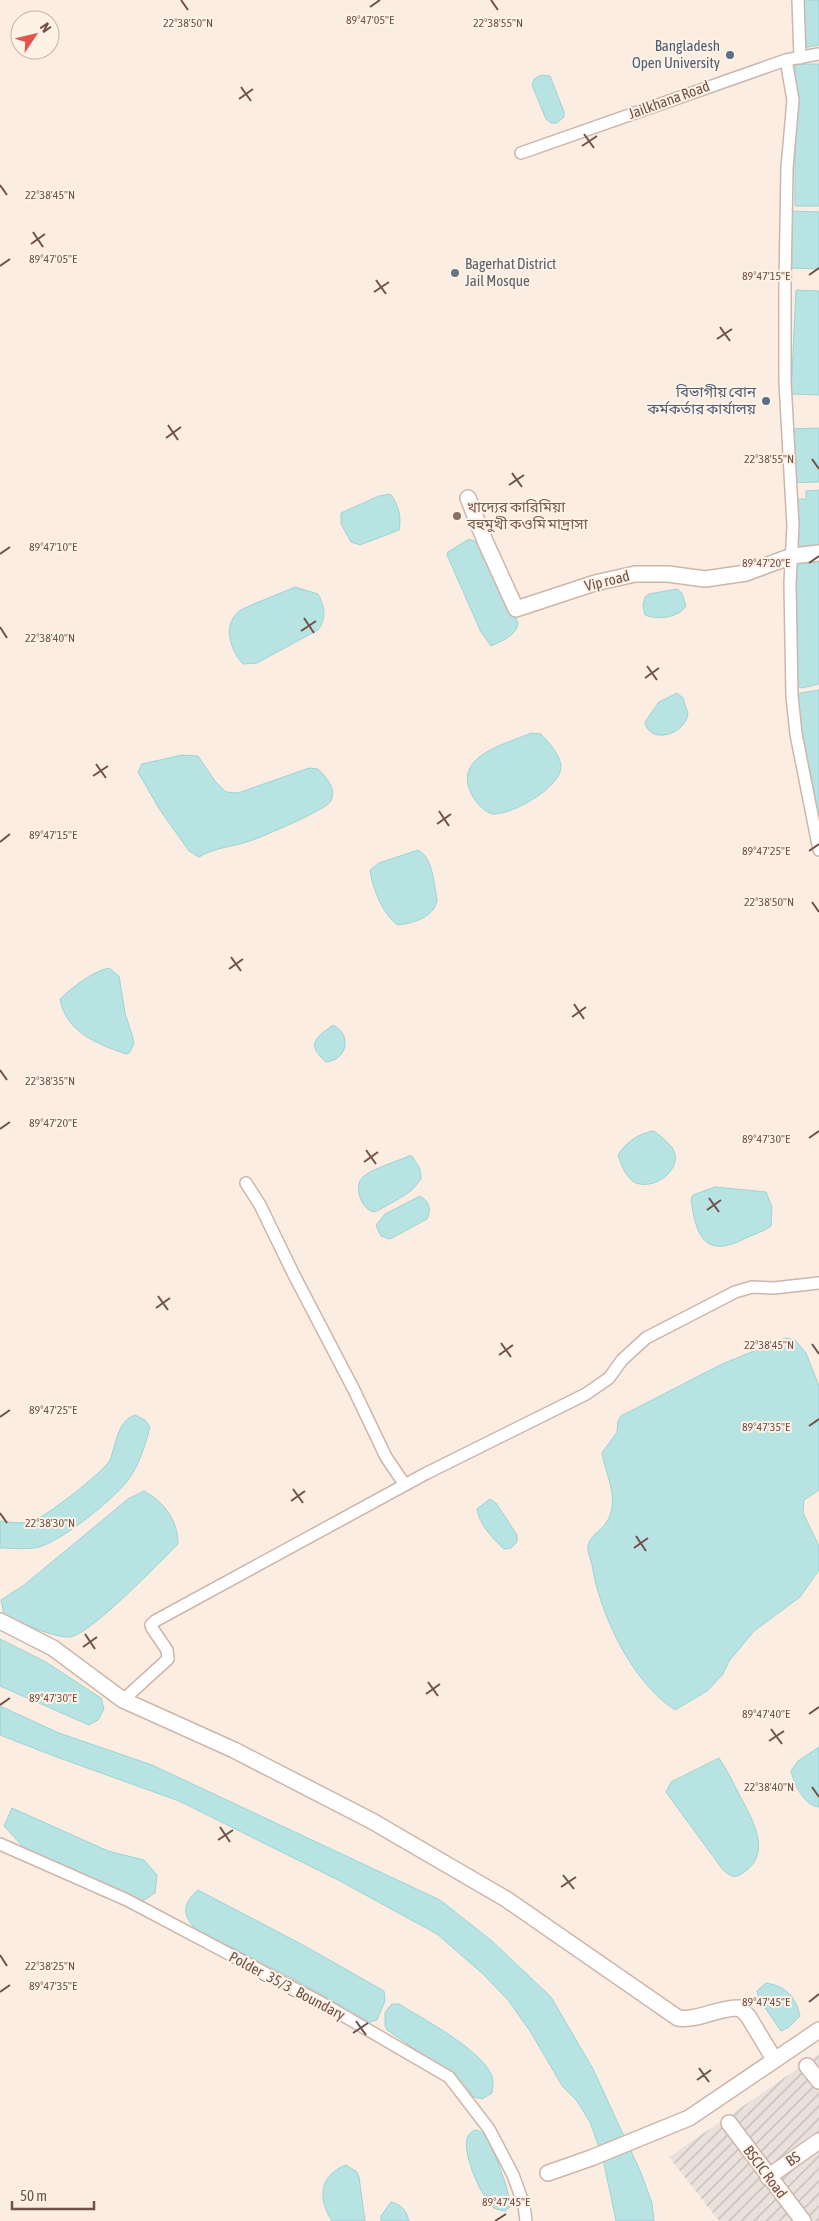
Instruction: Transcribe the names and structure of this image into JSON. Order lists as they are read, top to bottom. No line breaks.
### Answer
{"streets":{"street":["Jailkhana Road","Vip road","Polder_35/3_Boundary","BS","BSCIC Road"]},"crossings":[["BS","BSCIC Road"]],"places":["Bangladesh Open University","Bagerhat District Jail Mosque","বিভাগীয় বোন কর্মকর্তার কার্যালয়","খাদ্যের কারিমিয়া বহুমুখী কওমি মাদ্রাসা"],"scale_bar":"50 m","north":"top right","coordinates":["89°47'05\"E","22°38'50\"N","22°38'55\"N","22°38'45\"N","89°47'15\"E","89°47'10\"E","89°47'20\"E","22°38'40\"N","89°47'25\"E","22°38'35\"N","89°47'30\"E","89°47'35\"E","22°38'30\"N","89°47'40\"E","22°38'25\"N","89°47'45\"E"]}
